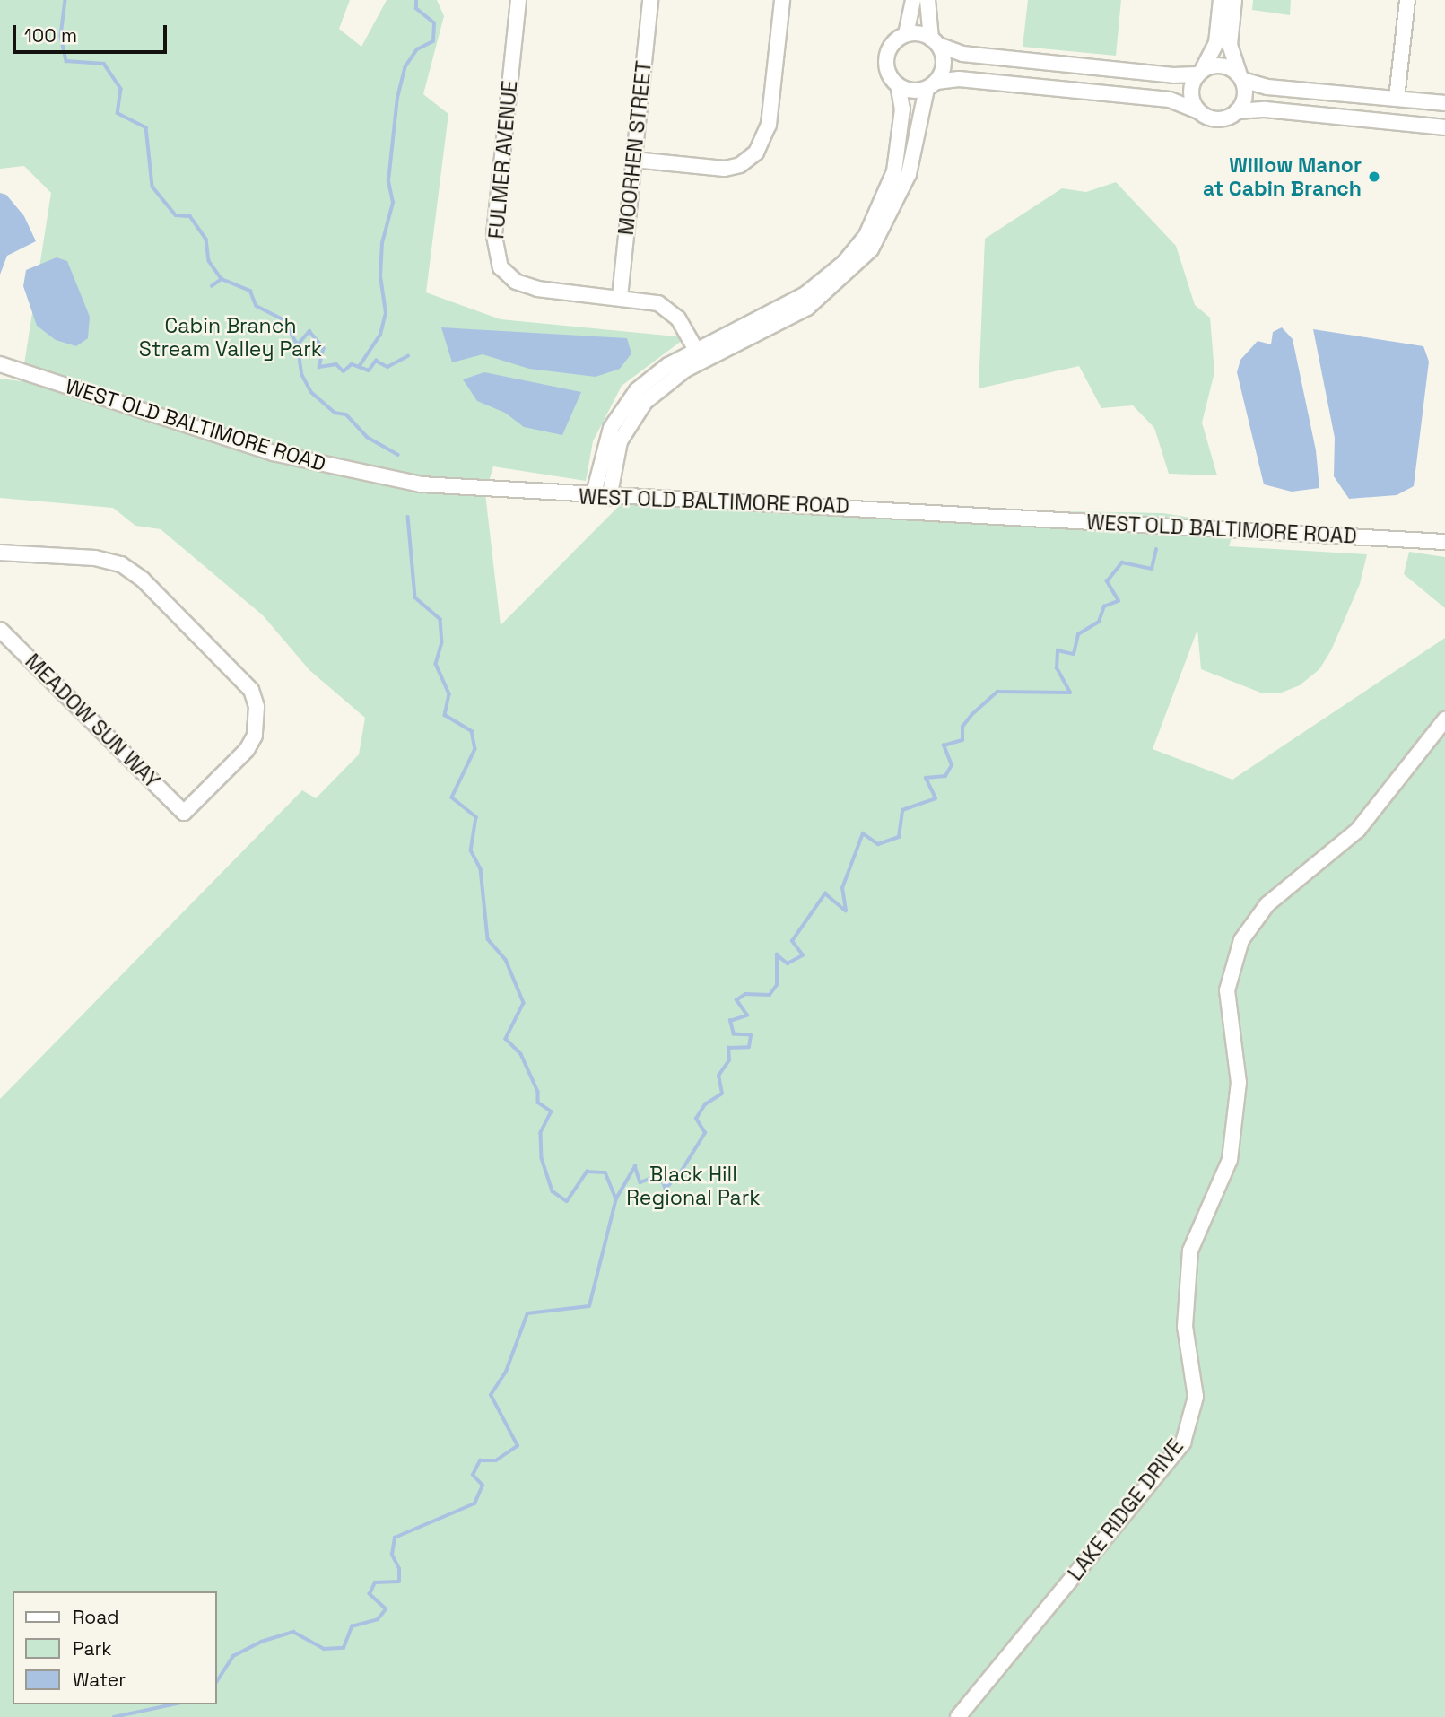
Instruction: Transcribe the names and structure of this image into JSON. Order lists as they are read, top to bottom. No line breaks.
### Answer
{"streets":{"street":["MOORHEN STREET","FULMER AVENUE","WEST OLD BALTIMORE ROAD","MEADOW SUN WAY","LAKE RIDGE DRIVE"]},"crossings":[["MOORHEN STREET","FULMER AVENUE"]],"parks":["Cabin Branch Stream Valley Park","Black Hill Regional Park"],"places":["Willow Manor at Cabin Branch"],"legend":["Road","Park","Water"],"scale_bar":"100 m"}
